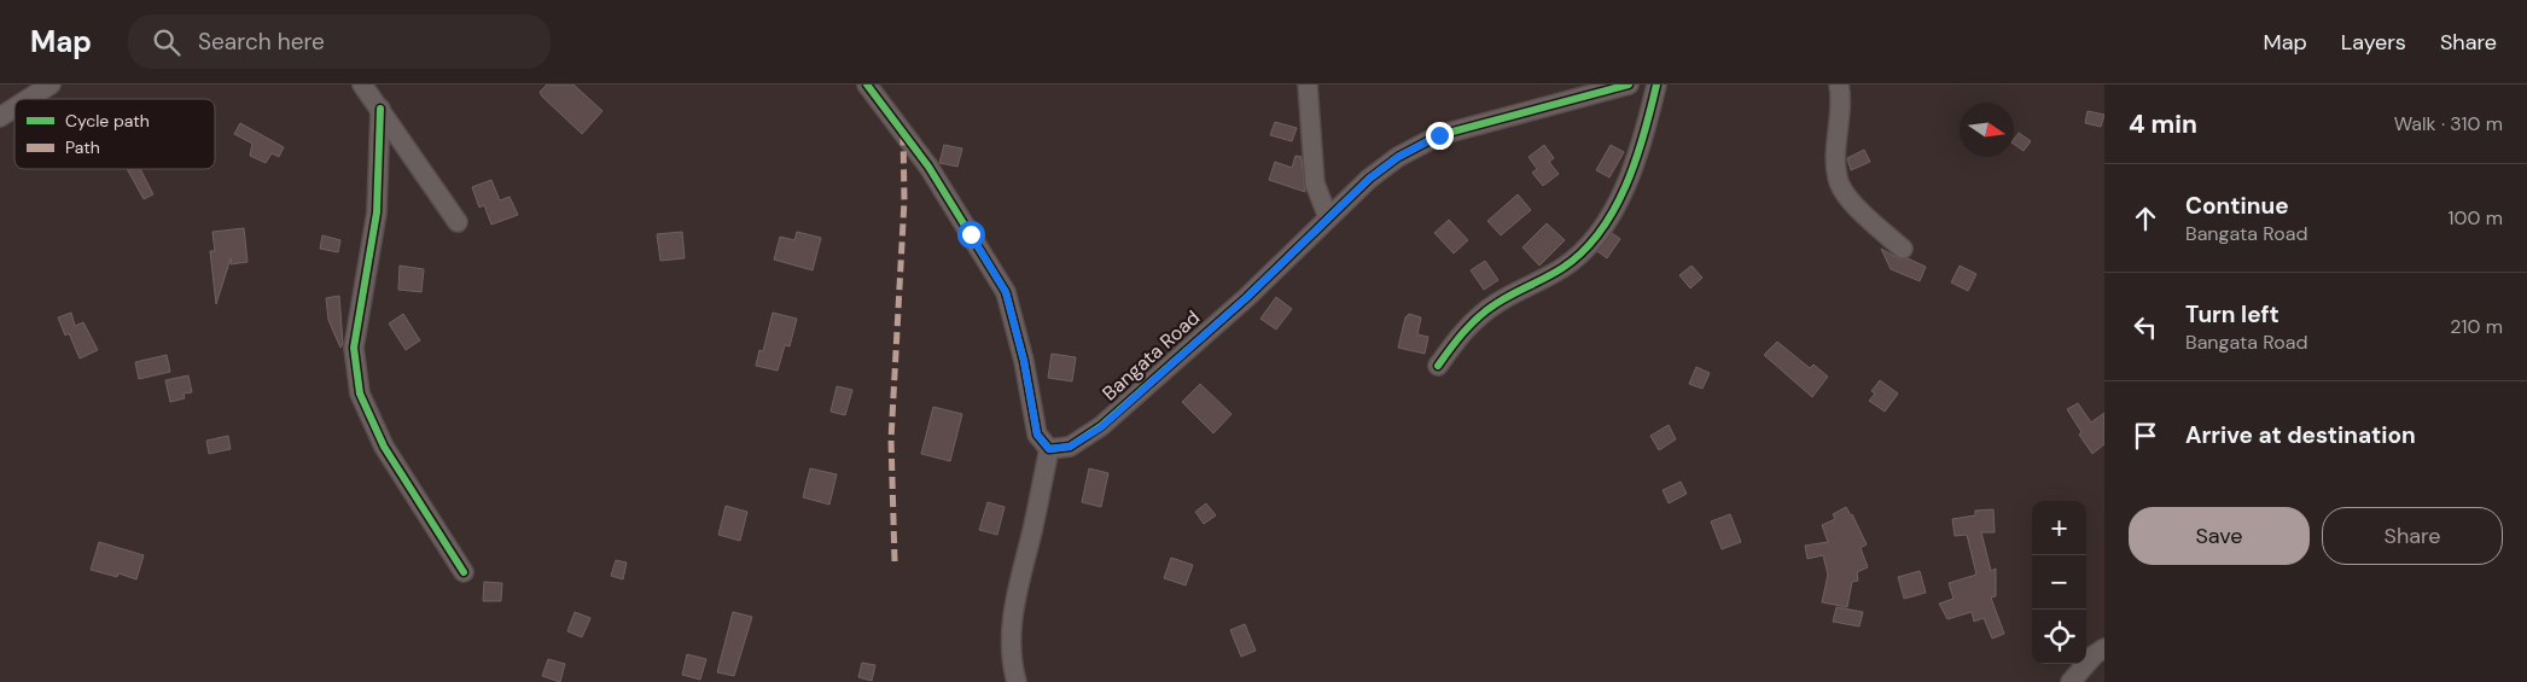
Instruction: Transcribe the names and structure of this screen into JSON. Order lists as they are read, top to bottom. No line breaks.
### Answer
{"streets":{"street":["Bangata Road"]},"legend":["Cycle path","Path"],"north":"right","page":{"header":"Map","search":"Search here","nav":["Map","Layers","Share"],"heading":["4 min","Walk · 310 m"],"list":[["Continue","Bangata Road","100 m"],["Turn left","Bangata Road","210 m"],"Arrive at destination"],"buttons":["Save","Share"],"map_buttons":["+","−"]}}
